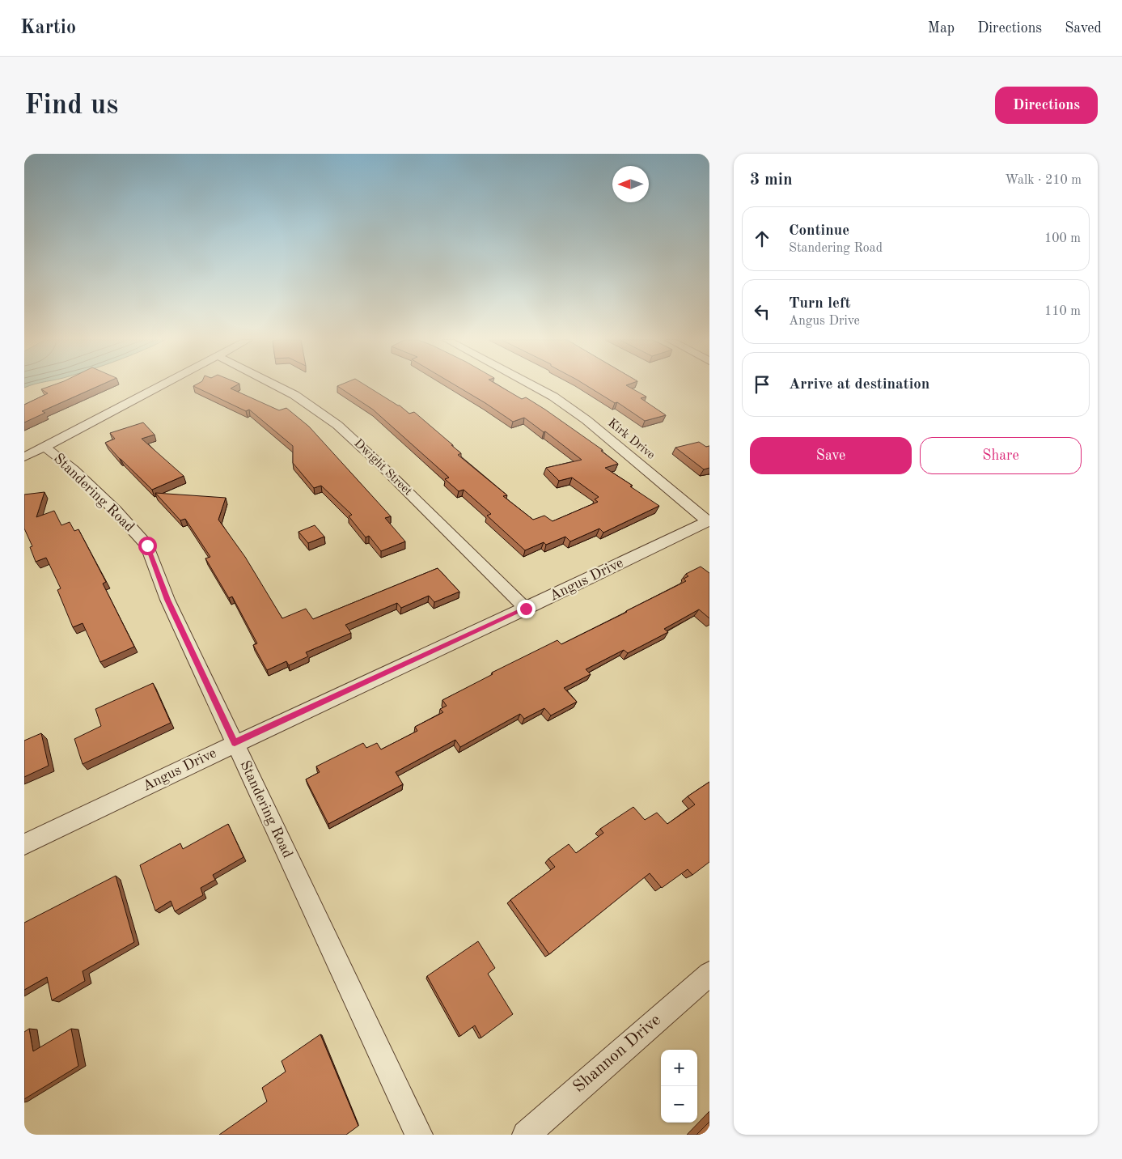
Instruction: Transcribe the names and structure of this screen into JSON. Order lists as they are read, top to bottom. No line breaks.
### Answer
{"streets":{"street":["Kirk Drive","Dwight Street","Standering Road","Angus Drive","Shannon Drive"]},"crossings":[["Kirk Drive","Angus Drive"],["Dwight Street","Angus Drive"],["Standering Road","Angus Drive"]],"north":"left","page":{"header":"Kartio","nav":["Map","Directions","Saved"],"buttons":["Directions",["Save","Share"]],"title":"Find us","heading":["3 min","Walk · 210 m"],"list":[["Continue","Standering Road","100 m"],["Turn left","Angus Drive","110 m"],"Arrive at destination"],"map_buttons":["+","−"]}}
